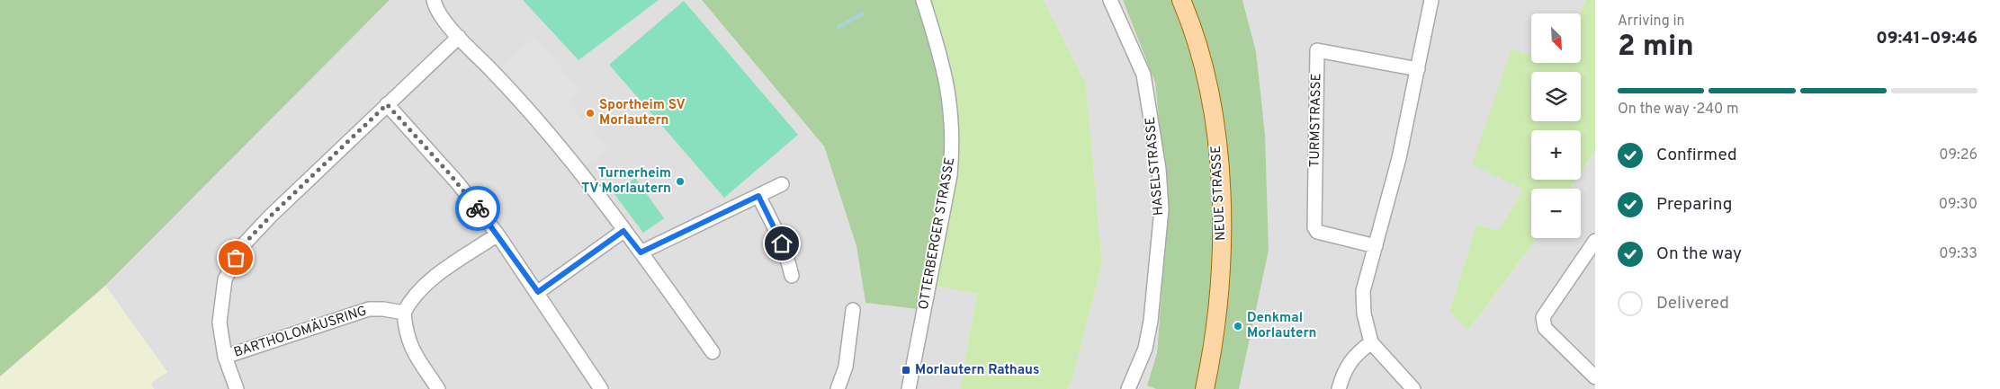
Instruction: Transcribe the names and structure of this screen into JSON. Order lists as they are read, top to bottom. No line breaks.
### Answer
{"streets":{"main road":["NEUE STRASSE"],"street":["TURMSTRASSE","HASELSTRASSE","OTTERBERGER STRASSE","BARTHOLOMÄUSRING"]},"places":{"other":["Sportheim SV Morlautern","Turnerheim TV Morlautern","Denkmal Morlautern"],"transit":["Morlautern Rathaus"]},"north":"bottom right","page":{"heading":["2 min","Arriving in","09:41–09:46"],"map_buttons":["+","−"],"bar":"On the way · 240 m","list":[["Confirmed","09:26"],["Preparing","09:30"],["On the way","09:33"],"Delivered"]}}
